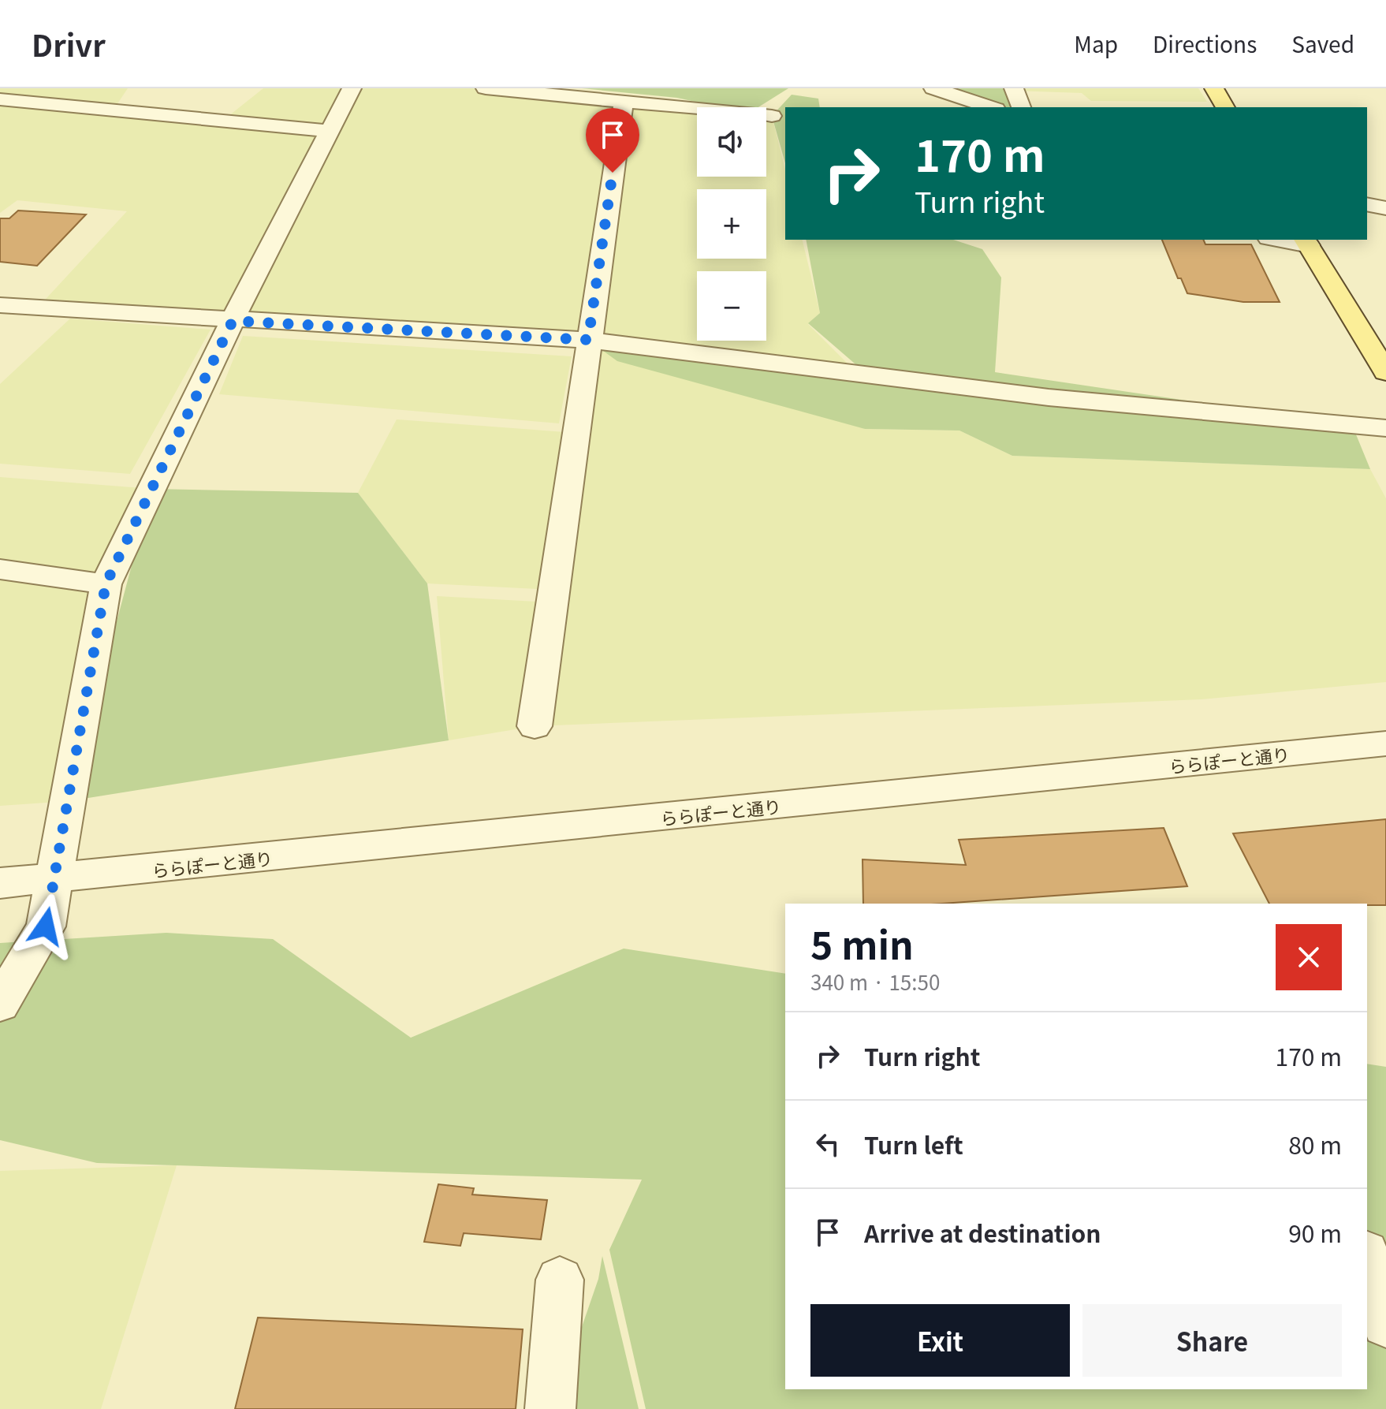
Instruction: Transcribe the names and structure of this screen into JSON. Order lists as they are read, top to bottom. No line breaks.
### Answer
{"streets":{"street":["ららぽーと通り"]},"page":{"header":"Drivr","nav":["Map","Directions","Saved"],"map_buttons":["+","−"],"turn":["170 m","Turn right"],"heading":["5 min","340 m · 15:50"],"list":[{"name":"Turn right","value":"170 m"},{"name":"Turn left","value":"80 m"},{"name":"Arrive at destination","value":"90 m"}],"buttons":["Exit","Share"]}}
